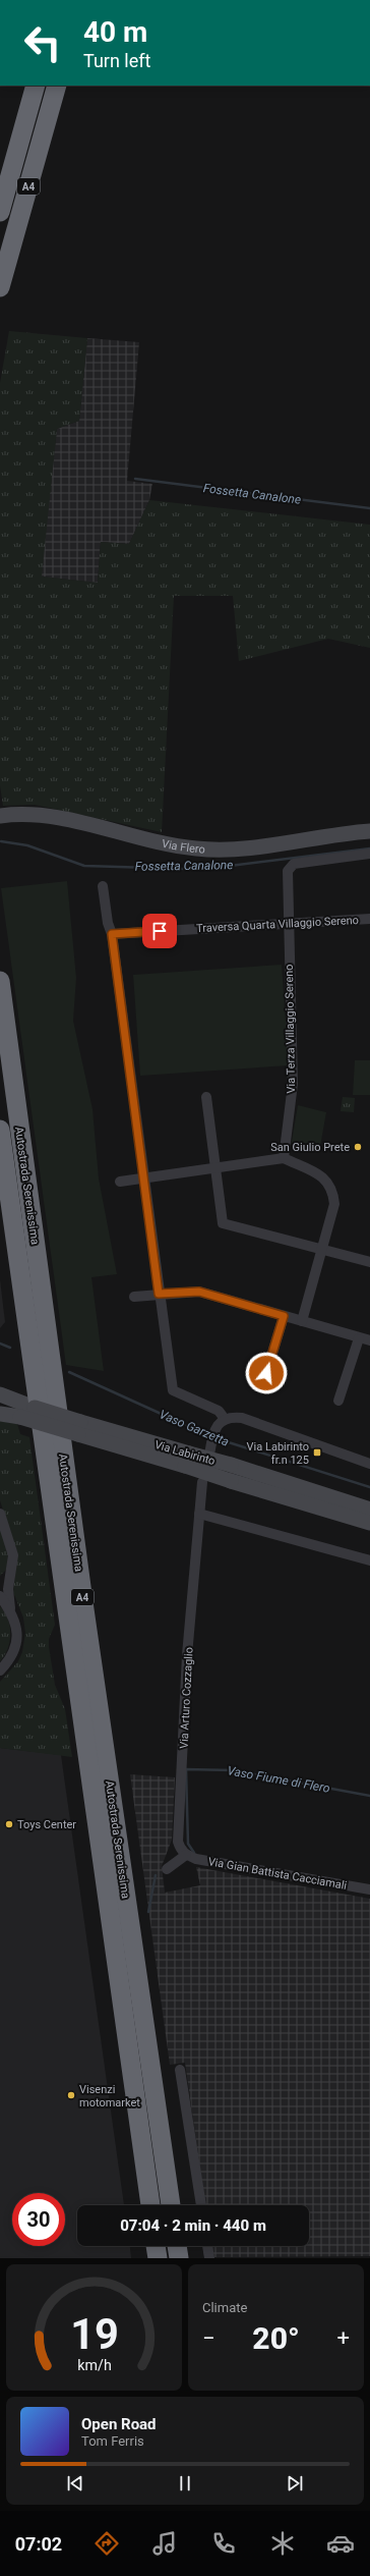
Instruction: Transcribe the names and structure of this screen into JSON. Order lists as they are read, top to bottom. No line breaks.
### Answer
{"streets":{"highway":["A4","Autostrada Serenissima"],"street":["Via Flero","Traversa Quarta Villaggio Sereno","Via Terza Villaggio Sereno","Via Labirinto","Via Arturo Cozzaglio","Via Gian Battista Cacciamali"]},"crossings":[["Traversa Quarta Villaggio Sereno","Via Terza Villaggio Sereno"],["Via Arturo Cozzaglio","Via Gian Battista Cacciamali"]],"water":["Fossetta Canalone","Vaso Garzetta","Vaso Fiume di Flero"],"places":{"other":["San Giulio Prete","Toys Center","Visenzi motomarket"],"transit":["Via Labirinto fr.n 125"]},"page":{"turn":["40 m","Turn left"],"limit":"30","trip":"07:04 · 2 min · 440 m","tile":"Climate","heat":["−","20°","+"],"song":["Open Road","Tom Ferris"],"tabs":"07:02","gauge":["19","km/h"]}}
